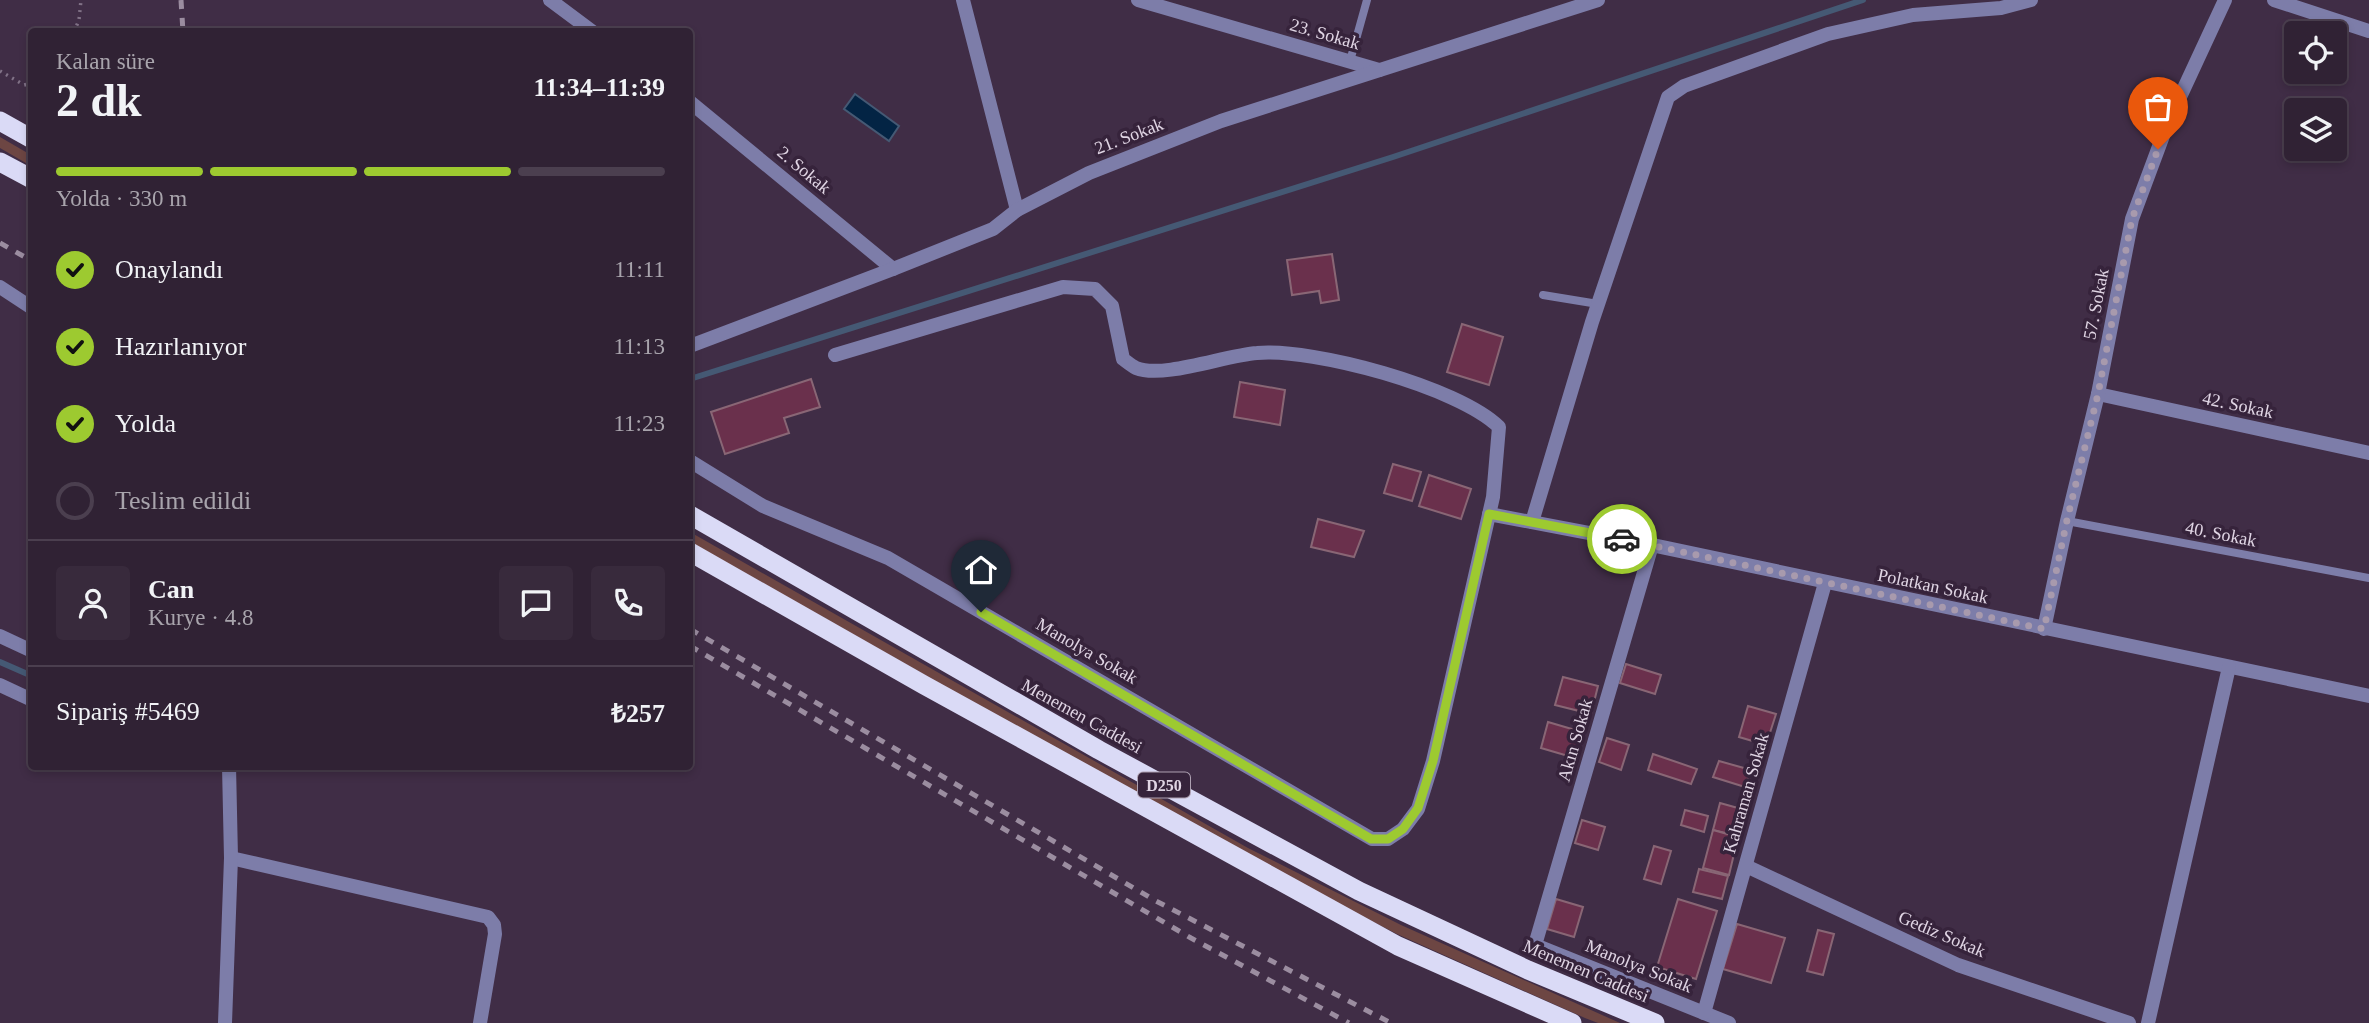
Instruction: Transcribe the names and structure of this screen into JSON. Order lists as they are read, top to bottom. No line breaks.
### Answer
{"streets":{"highway":["Menemen Caddesi","D250"],"street":["23. Sokak","21. Sokak","2. Sokak","57. Sokak","42. Sokak","Polatkan Sokak","Manolya Sokak","Akın Sokak","Kahraman Sokak","Gediz Sokak"],"lane":["40. Sokak"]},"crossings":[["23. Sokak","21. Sokak"],["21. Sokak","2. Sokak"],["57. Sokak","42. Sokak"],["57. Sokak","40. Sokak"],["57. Sokak","Polatkan Sokak"],["Polatkan Sokak","Manolya Sokak"],["Polatkan Sokak","Akın Sokak"],["Polatkan Sokak","Kahraman Sokak"],["Manolya Sokak","Akın Sokak"],["Manolya Sokak","Kahraman Sokak"],["Kahraman Sokak","Gediz Sokak"]],"page":{"heading":["2 dk","Kalan süre","11:34–11:39"],"panel":["Can","Kurye · 4.8","Sipariş #5469","₺257"],"bar":"Yolda · 330 m","list":[["Onaylandı","11:11"],["Hazırlanıyor","11:13"],["Yolda","11:23"],"Teslim edildi"]}}
